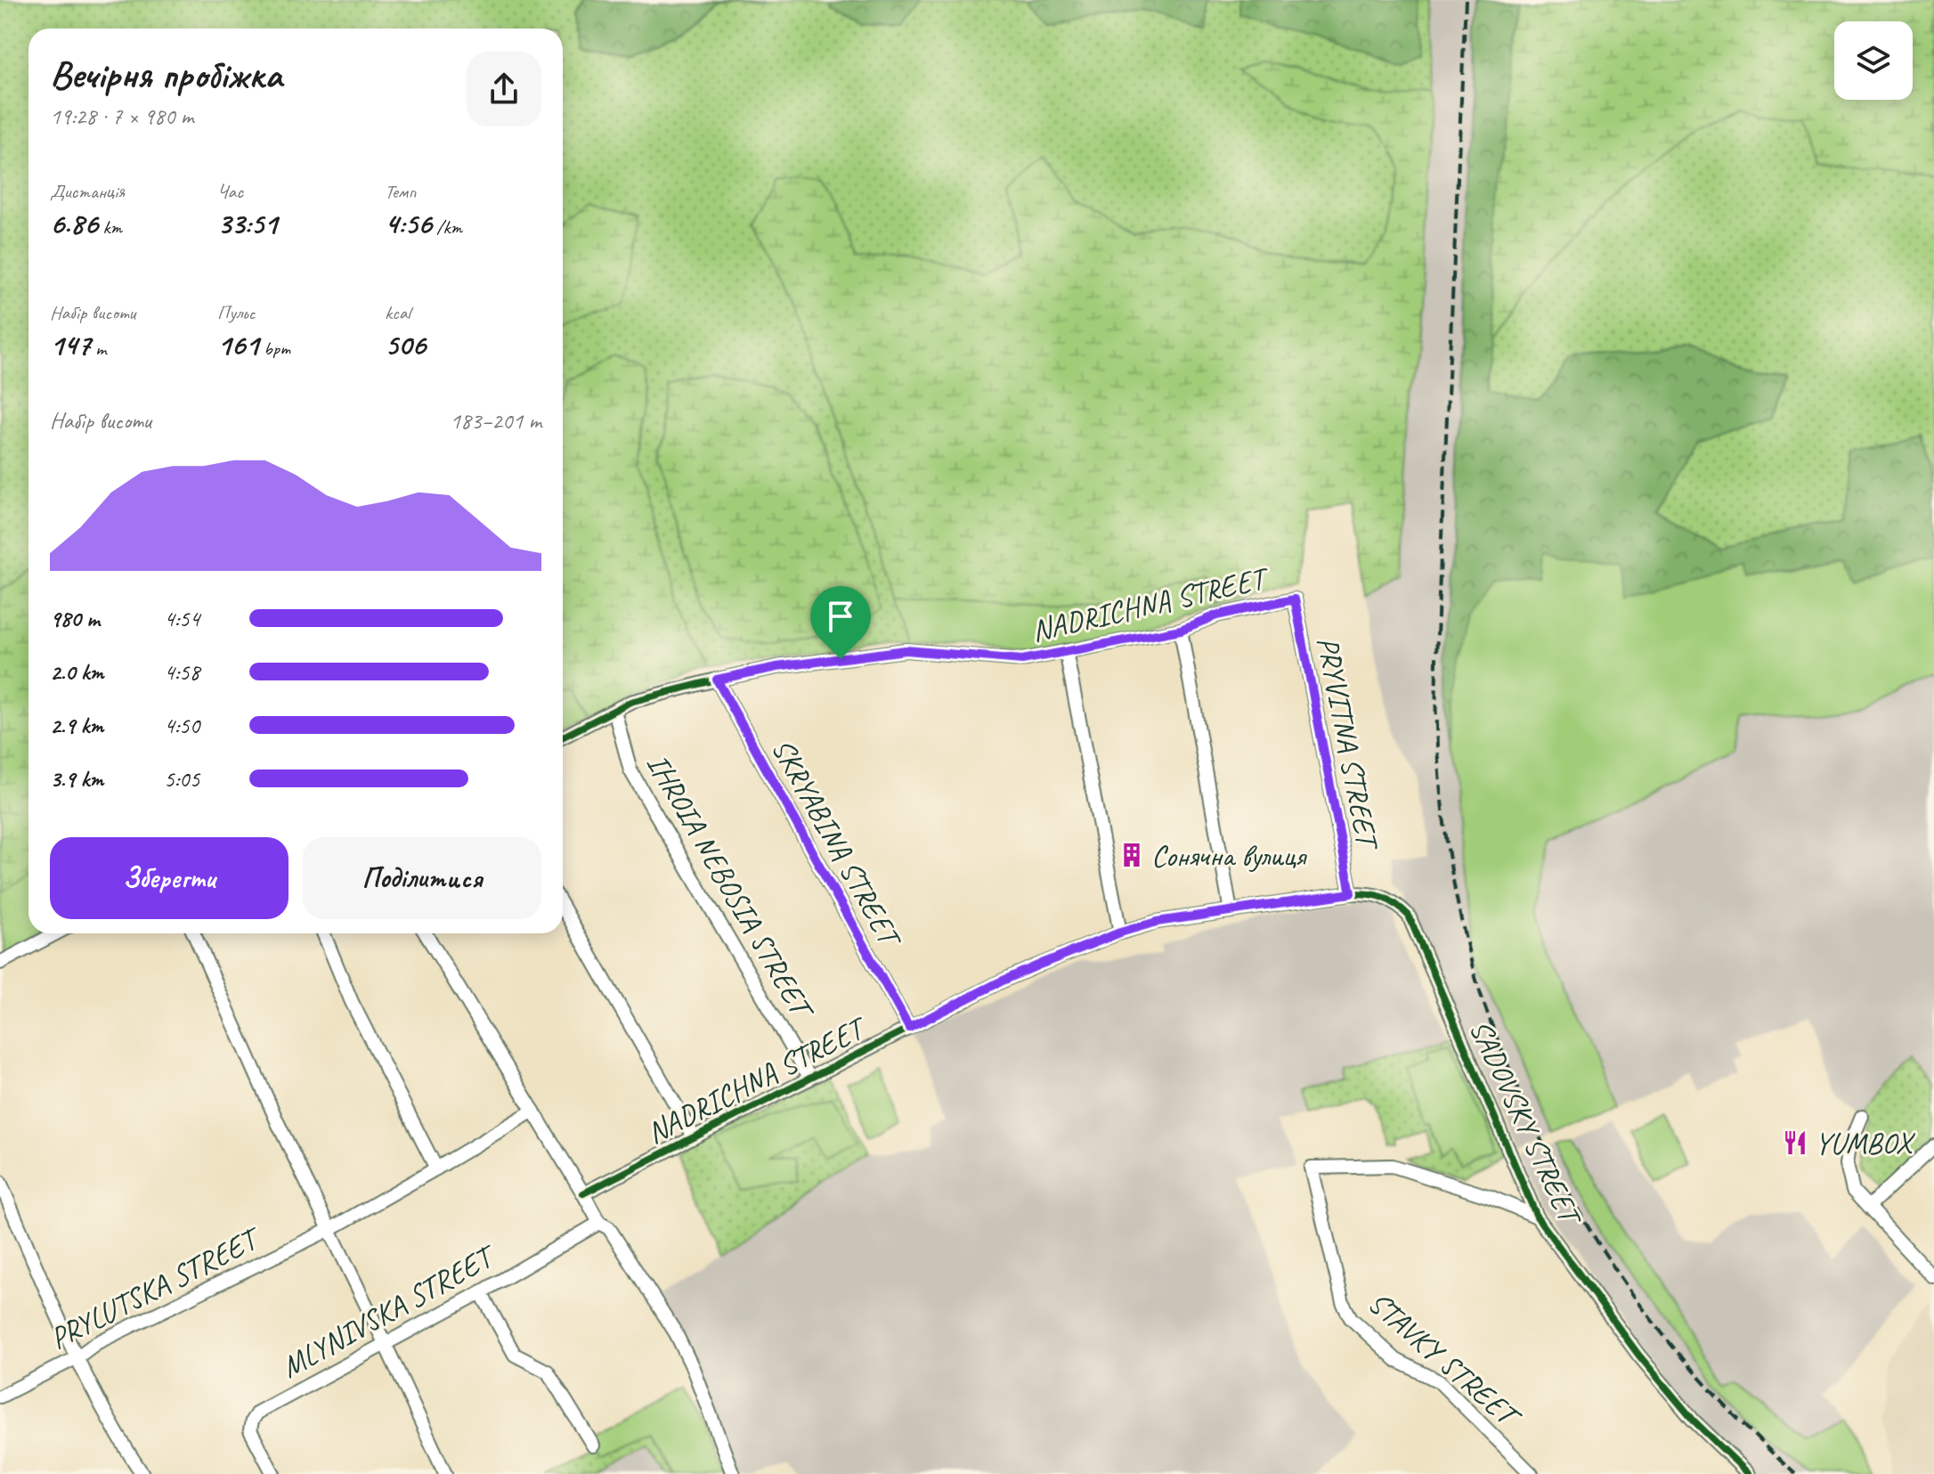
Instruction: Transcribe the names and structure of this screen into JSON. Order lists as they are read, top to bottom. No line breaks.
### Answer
{"streets":{"street":["NADRICHNA STREET","PRYVITNA STREET","SKRYABINA STREET","IHROIA NEBOSIA STREET","SADOVSKY STREET","PRYLUTSKA STREET","MLYNIVSKA STREET","STAVKY STREET"]},"crossings":[["NADRICHNA STREET","PRYVITNA STREET"],["NADRICHNA STREET","SKRYABINA STREET"],["NADRICHNA STREET","IHROIA NEBOSIA STREET"],["NADRICHNA STREET","SADOVSKY STREET"],["SADOVSKY STREET","STAVKY STREET"]],"places":{"building":["Сонячна вулиця"],"restaurant":["YUMBOX"]},"page":{"heading":["Вечірня пробіжка","19:28 · 7 × 980 m"],"stats":[["Дистанція","6.86 km"],["Час","33:51"],["Темп","4:56 /km"],["Набір висоти","147 m"],["Пульс","161 bpm"],["kcal","506"]],"chart":["Набір висоти","183–201 m"],"list":[{"name":"980 m","note":"4:54"},{"name":"2.0 km","note":"4:58"},{"name":"2.9 km","note":"4:50"},{"name":"3.9 km","note":"5:05"}],"buttons":["Зберегти","Поділитися"]}}
